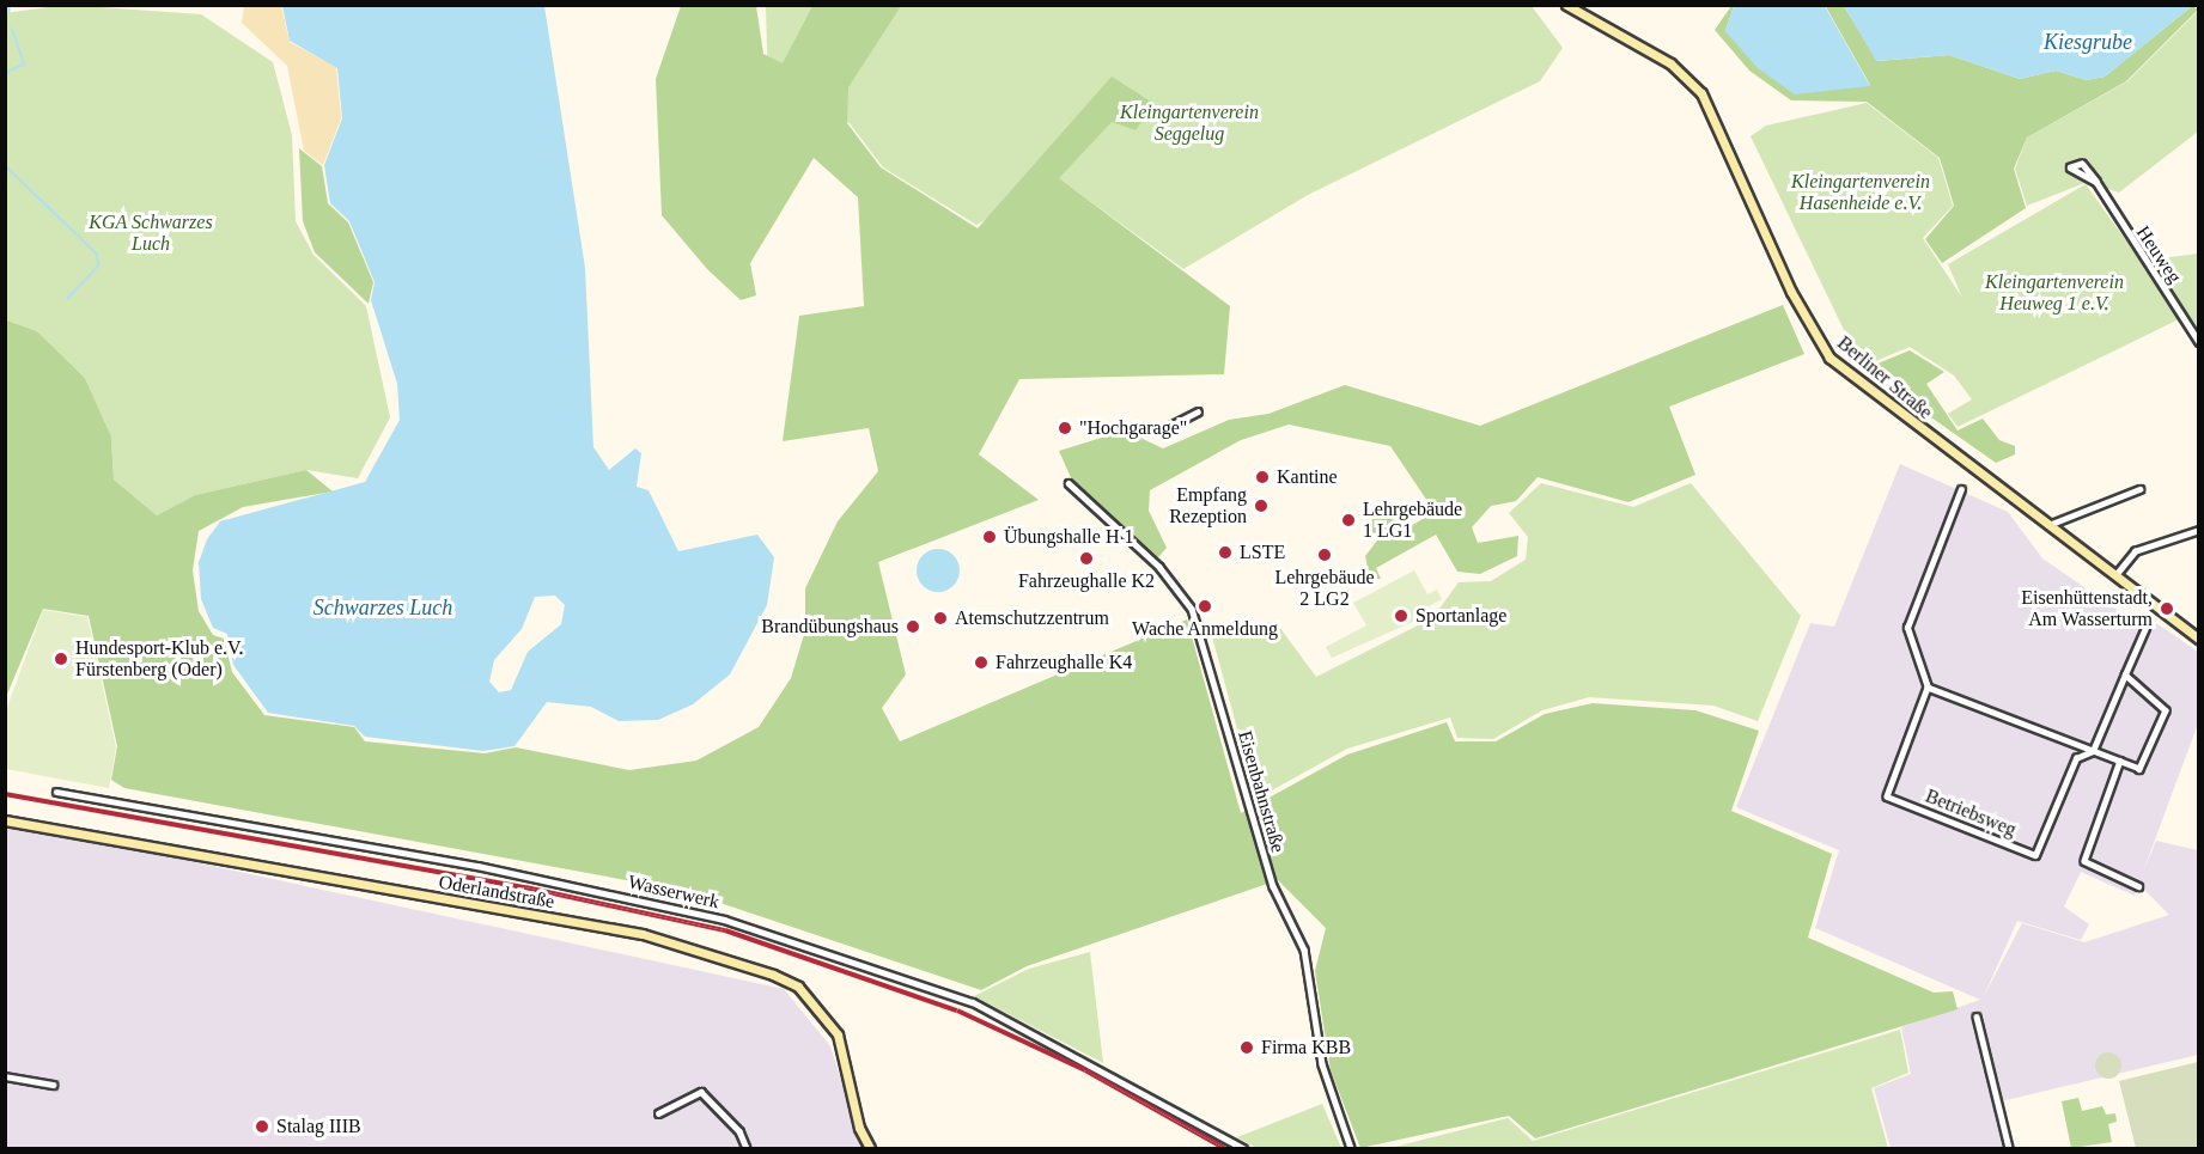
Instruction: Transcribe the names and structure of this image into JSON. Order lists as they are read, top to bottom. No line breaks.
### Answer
{"streets":{"street":["Heuweg","Berliner Straße","Eisenbahnstraße","Betriebsweg","Oderlandstraße","Wasserwerk"]},"water":["Kiesgrube","Schwarzes Luch"],"parks":["Kleingartenverein Seggelug","Kleingartenverein Hasenheide e.V.","KGA Schwarzes Luch","Kleingartenverein Heuweg 1 e.V."],"places":["\"Hochgarage\"","Kantine","Empfang Rezeption","Lehrgebäude 1 LG1","Übungshalle H 1","LSTE","Lehrgebäude 2 LG2","Fahrzeughalle K2","Wache Anmeldung","Eisenhüttenstadt, Am Wasserturm","Sportanlage","Atemschutzzentrum","Brandübungshaus","Hundesport-Klub e.V. Fürstenberg (Oder)","Fahrzeughalle K4","Firma KBB","Stalag IIIB"]}
